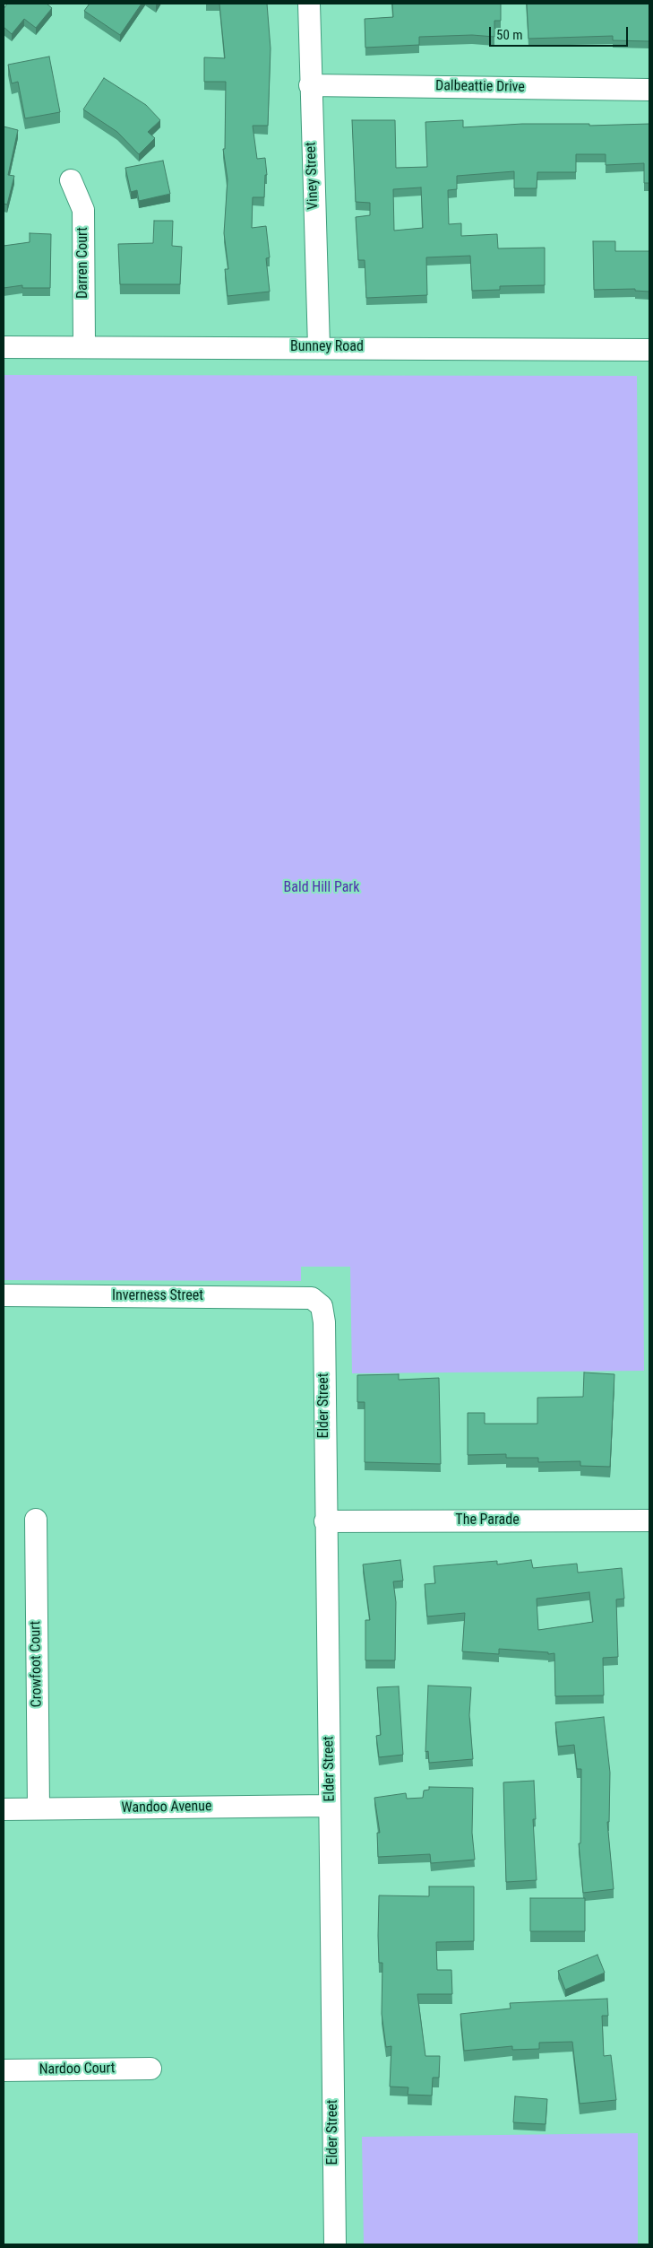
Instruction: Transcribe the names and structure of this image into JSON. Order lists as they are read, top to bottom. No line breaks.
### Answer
{"streets":{"street":["Dalbeattie Drive","Viney Street","Darren Court","Bunney Road","Inverness Street","Elder Street","The Parade","Crowfoot Court","Wandoo Avenue","Nardoo Court"]},"crossings":[["Dalbeattie Drive","Viney Street"],["Viney Street","Bunney Road"],["Darren Court","Bunney Road"],["Inverness Street","Elder Street"],["Elder Street","The Parade"],["Elder Street","Wandoo Avenue"],["Crowfoot Court","Wandoo Avenue"]],"parks":["Bald Hill Park"],"scale_bar":"50 m"}
